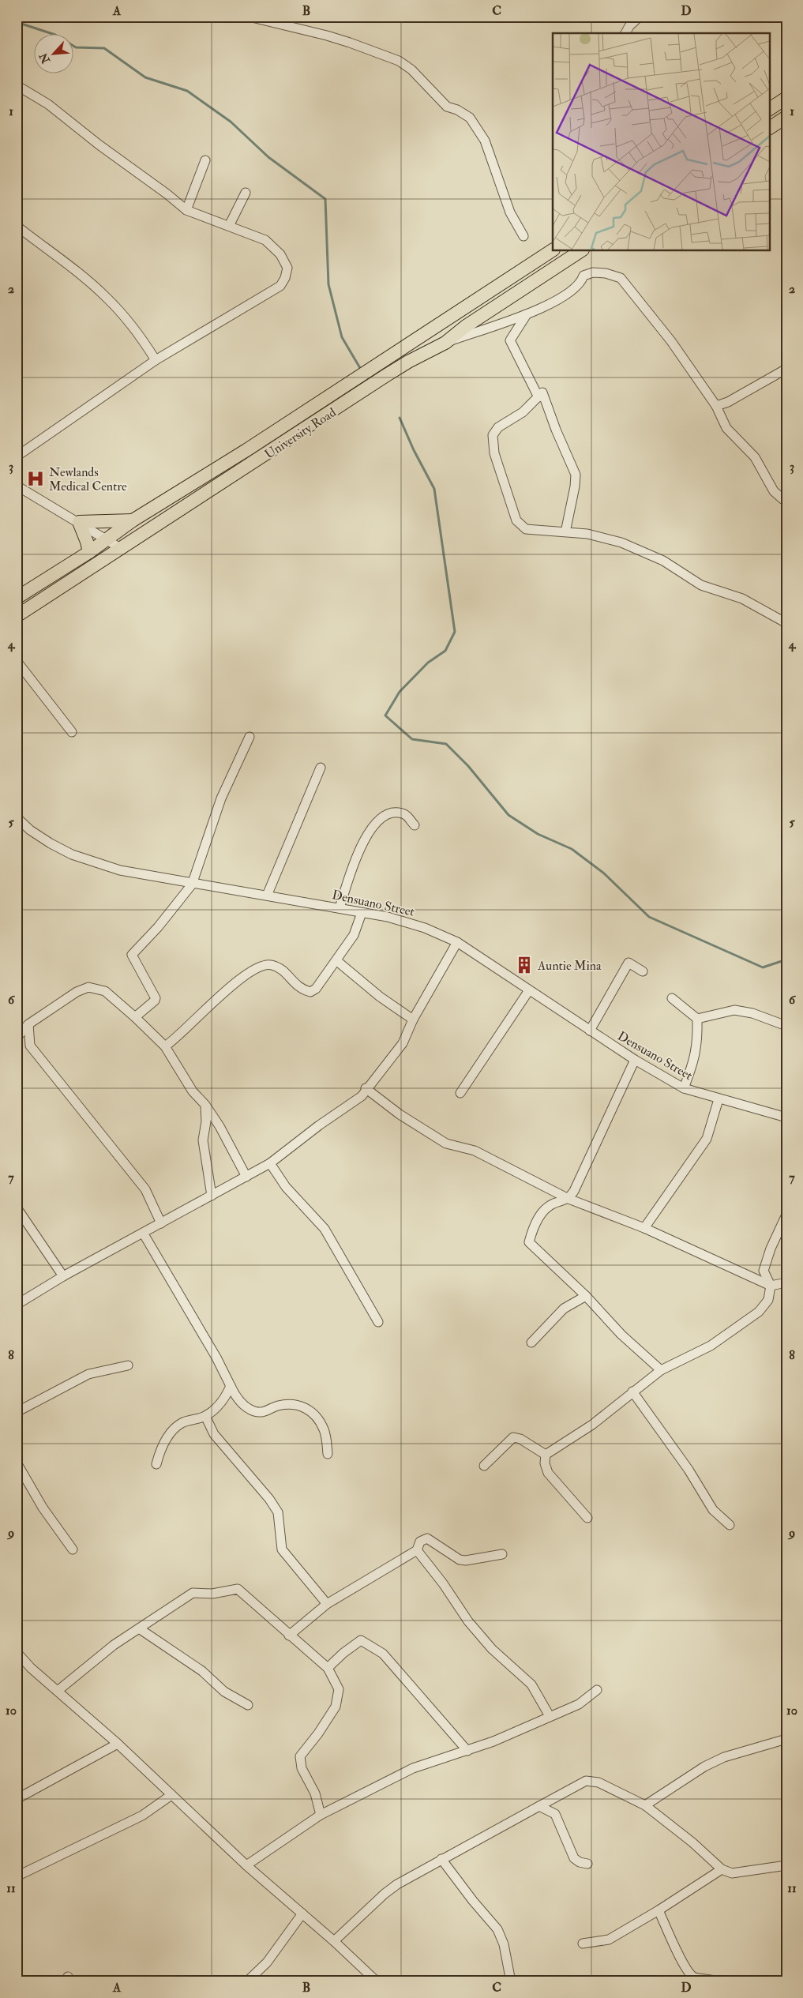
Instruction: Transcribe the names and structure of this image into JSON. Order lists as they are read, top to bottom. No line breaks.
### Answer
{"streets":{"highway":["University Road"],"street":["Densuano Street"]},"places":{"hospital":["Newlands Medical Centre"],"building":["Auntie Mina"]},"north":"bottom left","grid":{"columns":["A","B","C","D"],"rows":["1","2","3","4","5","6","7","8","9","10","11"]}}
